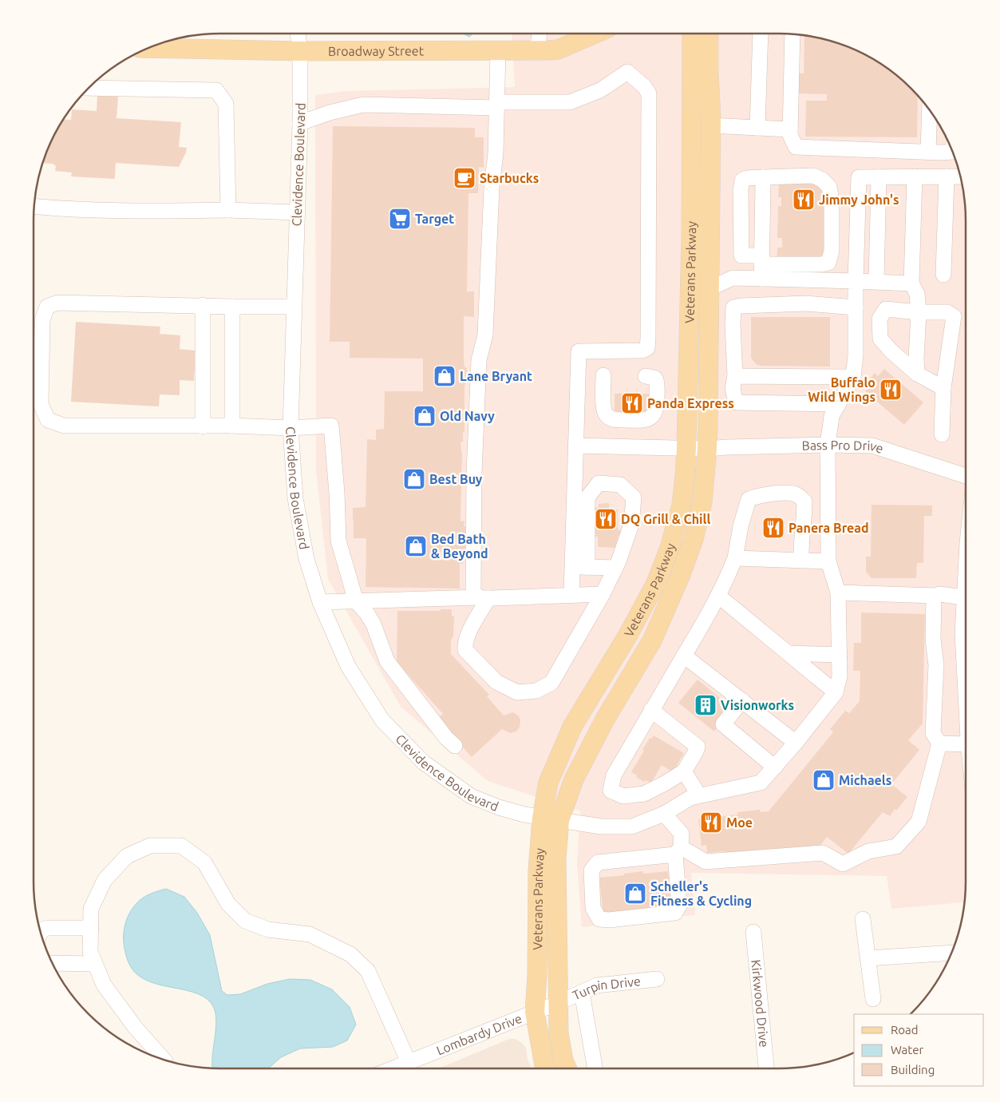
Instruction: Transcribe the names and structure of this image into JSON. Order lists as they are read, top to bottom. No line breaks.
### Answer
{"streets":{"main road":["Broadway Street","Veterans Parkway"],"street":["Clevidence Boulevard","Bass Pro Drive","Turpin Drive","Kirkwood Drive","Lombardy Drive"]},"crossings":[["Broadway Street","Clevidence Boulevard"],["Clevidence Boulevard","Veterans Parkway"],["Veterans Parkway","Bass Pro Drive"],["Veterans Parkway","Turpin Drive"],["Veterans Parkway","Lombardy Drive"],["Turpin Drive","Lombardy Drive"]],"places":{"cafe":["Starbucks"],"restaurant":["Jimmy John's","Buffalo Wild Wings","Panda Express","DQ Grill & Chill","Panera Bread","Moe"],"supermarket":["Target"],"shop":["Lane Bryant","Old Navy","Best Buy","Bed Bath & Beyond","Michaels","Scheller's Fitness & Cycling"],"building":["Visionworks"]},"legend":["Road","Water","Building"]}
